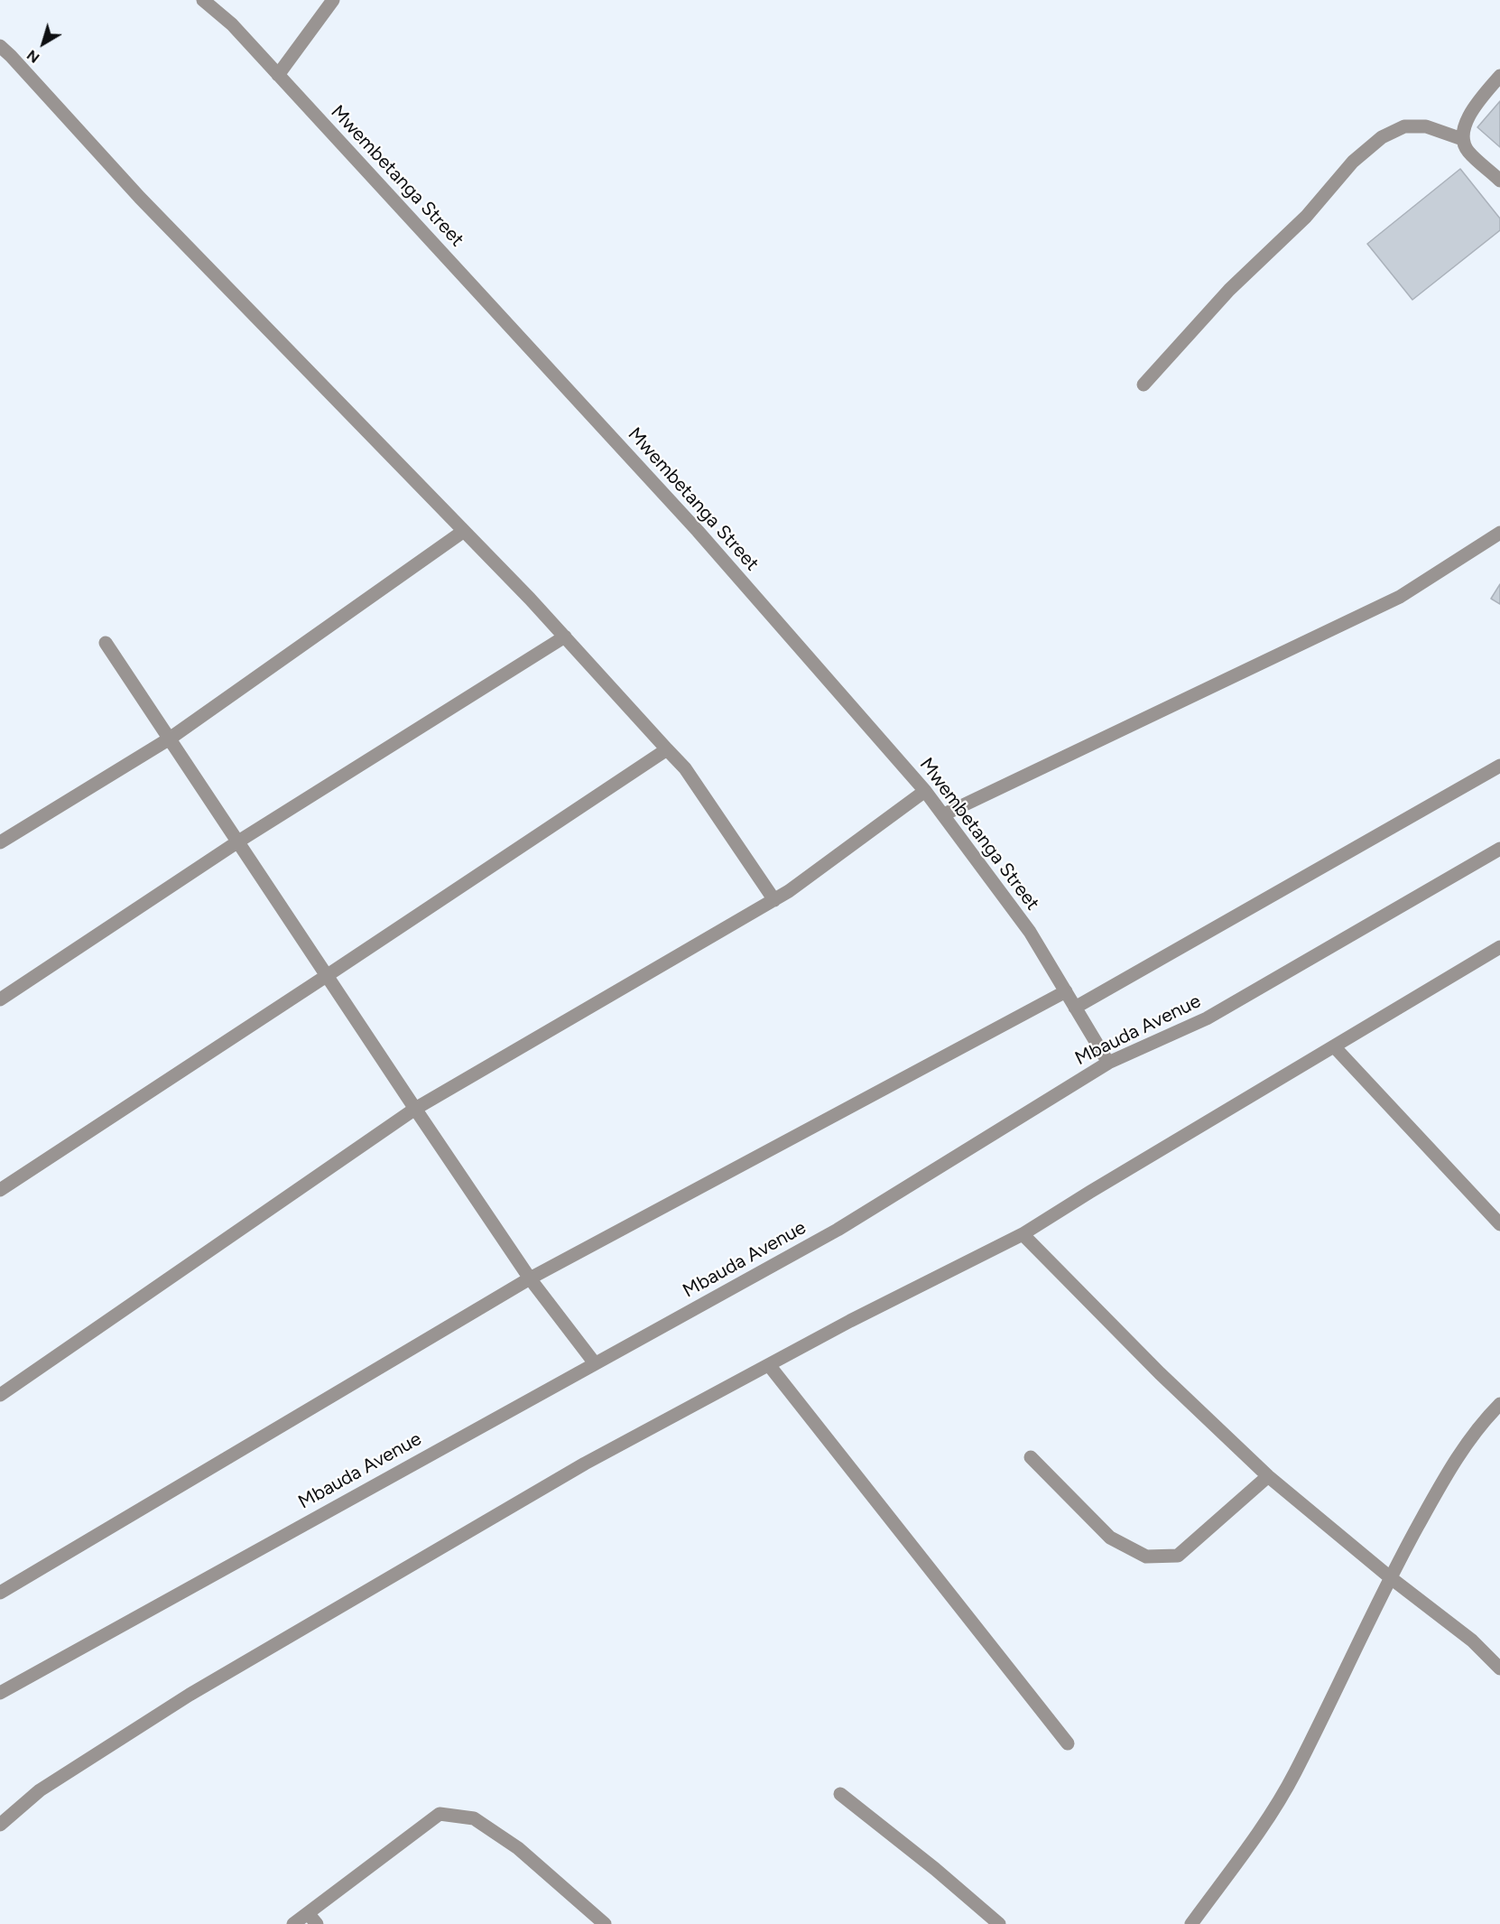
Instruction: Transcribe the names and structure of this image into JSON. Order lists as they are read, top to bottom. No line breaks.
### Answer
{"streets":{"street":["Mwembetanga Street","Mbauda Avenue"]},"crossings":[["Mwembetanga Street","Mbauda Avenue"]],"north":"bottom left"}
